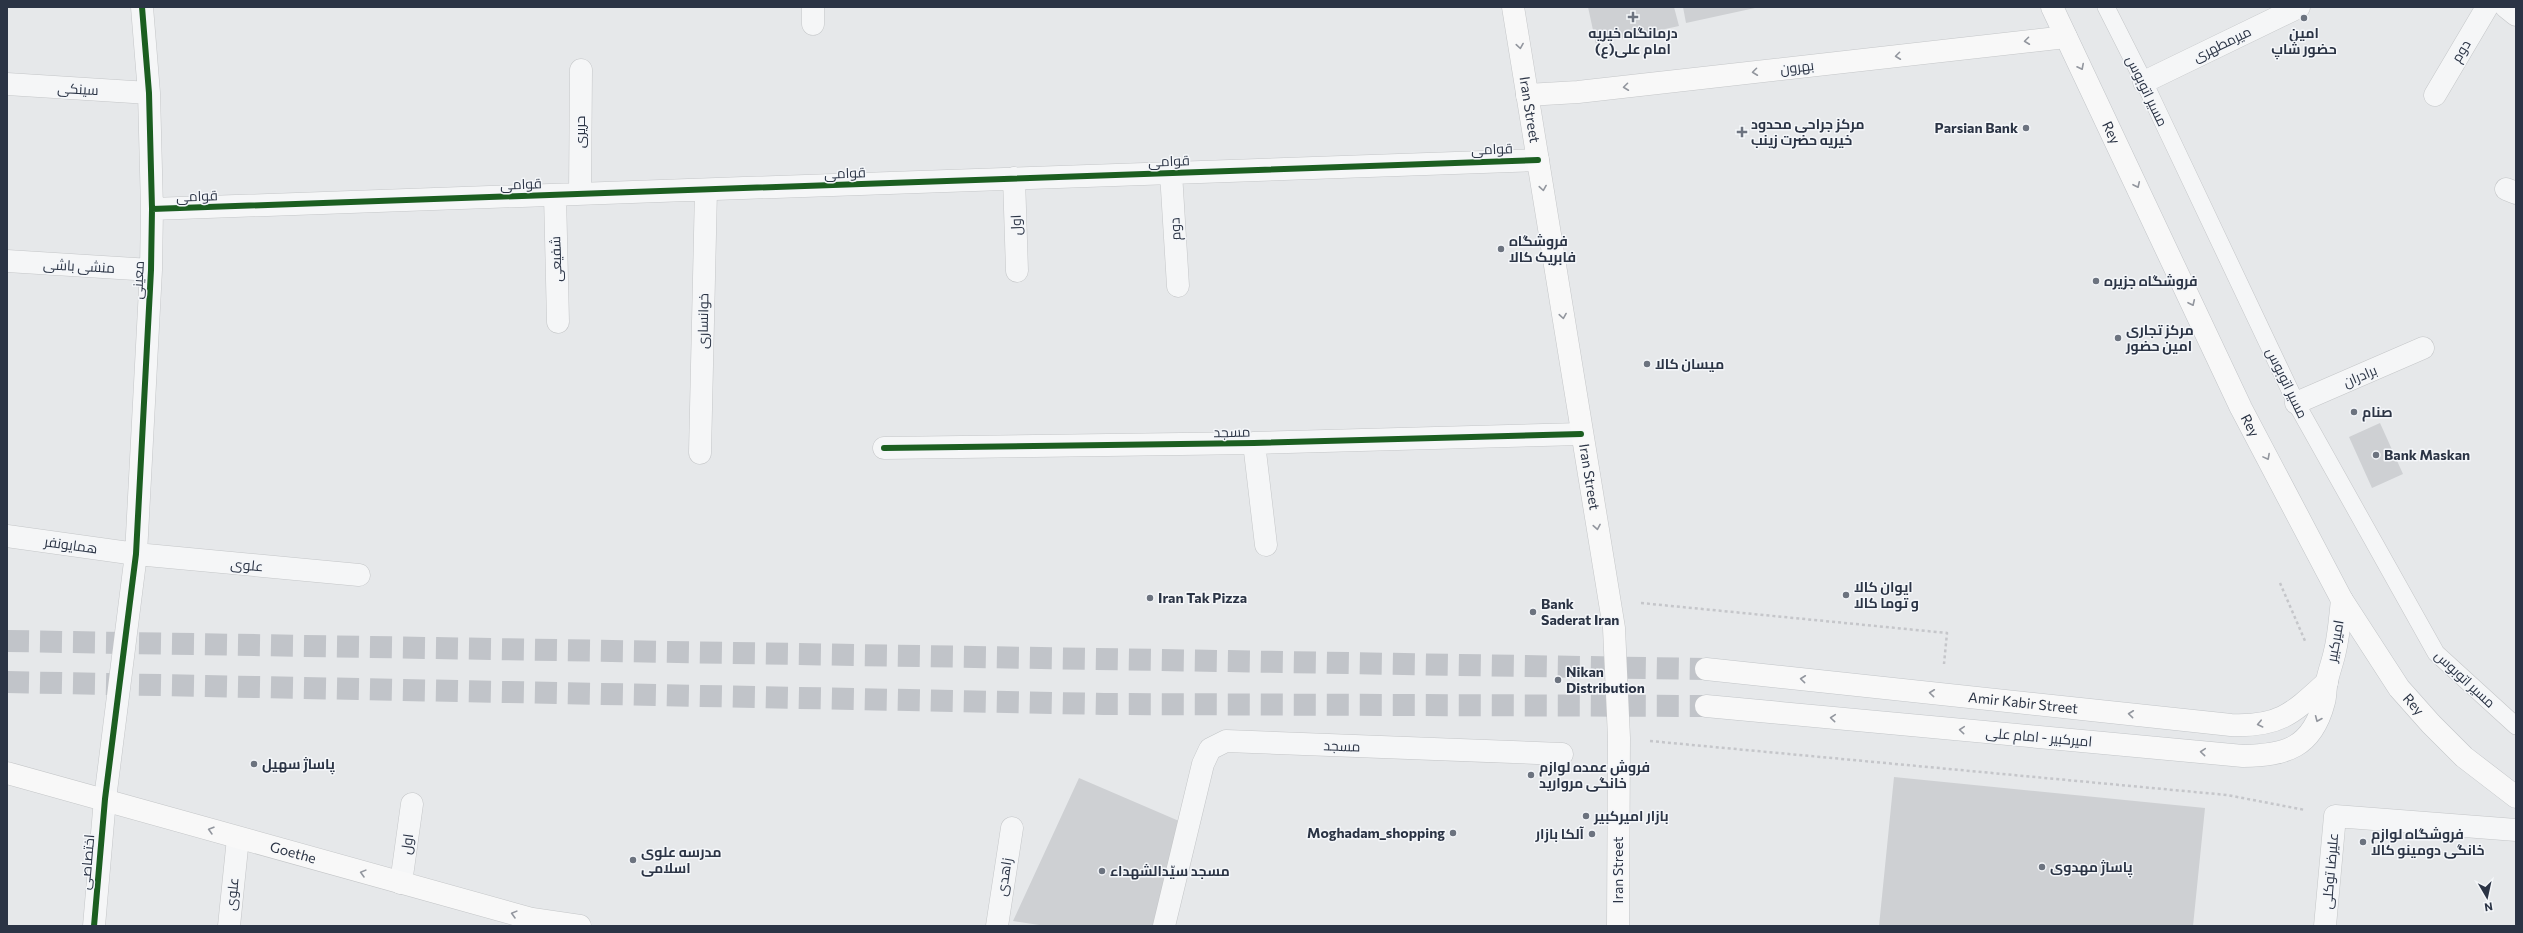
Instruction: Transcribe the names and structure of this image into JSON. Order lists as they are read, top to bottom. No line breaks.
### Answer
{"streets":{"main road":["بهرون","Iran Street","Rey","امیرکبیر","Amir Kabir Street","امیرکبیر - امام علی","Goethe"],"street":["میرمطهری","دوم","سینکی","حریری","قوامی","اول","شفیعی","منشی باشی","معینی","خوانساری","برادران","مسجد","همایونفر","علوی","اختصاصی","علیرضا توکلی","زاهدی"],"lane":["مسیر اتوبوس"]},"crossings":[["میرمطهری","مسیر اتوبوس"],["دوم","قوامی"],["بهرون","Iran Street"],["بهرون","Rey"],["سینکی","معینی"],["مسیر اتوبوس","برادران"],["Iran Street","قوامی"],["Iran Street","مسجد"],["حریری","قوامی"],["Rey","امیرکبیر"],["قوامی","اول"],["قوامی","شفیعی"],["قوامی","معینی"],["قوامی","خوانساری"],["اول","Goethe"],["منشی باشی","معینی"],["معینی","همایونفر"],["معینی","علوی"],["معینی","Goethe"],["معینی","اختصاصی"],["همایونفر","علوی"],["علوی","Goethe"],["امیرکبیر","Amir Kabir Street"],["امیرکبیر","امیرکبیر - امام علی"],["Amir Kabir Street","امیرکبیر - امام علی"],["Goethe","اختصاصی"]],"one_way":["بهرون","Iran Street","Rey","Amir Kabir Street","امیرکبیر - امام علی","Goethe"],"places":{"health":["درمانگاه خیریه امام علی(ع)","مرکز جراحی محدود خیریه حضرت زینب"],"other":["امین حضور شاپ","Parsian Bank","فروشگاه فابریک کالا","فروشگاه جزیره","مرکز تجاری امین حضور","میسان کالا","صنام","Bank Maskan","ایوان کالا و توما کالا","Iran Tak Pizza","Bank Saderat Iran","Nikan Distribution","پاساژ سهیل","فروش عمده لوازم خانگی مروارید","بازار امیرکبیر","Moghadam_shopping","آلکا بازار","فروشگاه لوازم خانگی دومینو کالا","مدرسه علوی اسلامی","پاساژ مهدوی","مسجد سیّدالشهداء"]},"north":"bottom"}
